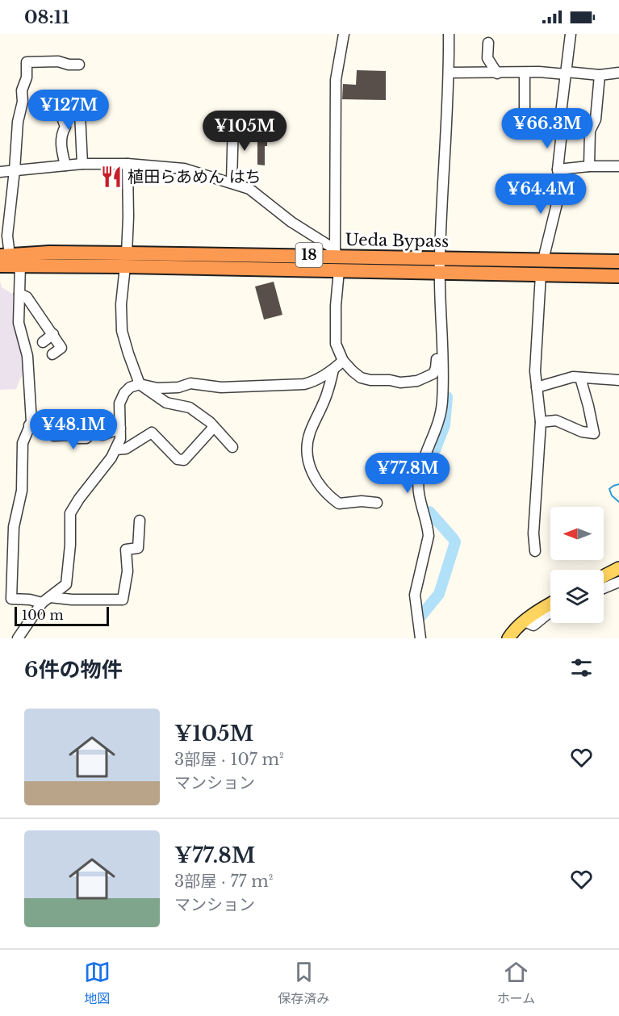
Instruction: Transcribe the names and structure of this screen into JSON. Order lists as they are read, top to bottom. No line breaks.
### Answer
{"streets":{"highway":["Ueda Bypass","18"]},"places":{"restaurant":["植田らあめん はち"]},"scale_bar":"100 m","north":"left","page":{"status":"08:11","price":["¥127M","¥66.3M","¥105M","¥64.4M","¥48.1M","¥77.8M"],"scale":"100 m","heading":"6件の物件","list":[{"name":"¥105M","note":"3部屋 · 107 m² · マンション"},{"name":"¥77.8M","note":"3部屋 · 77 m² · マンション"}],"tabs":["地図","保存済み","ホーム"]}}
